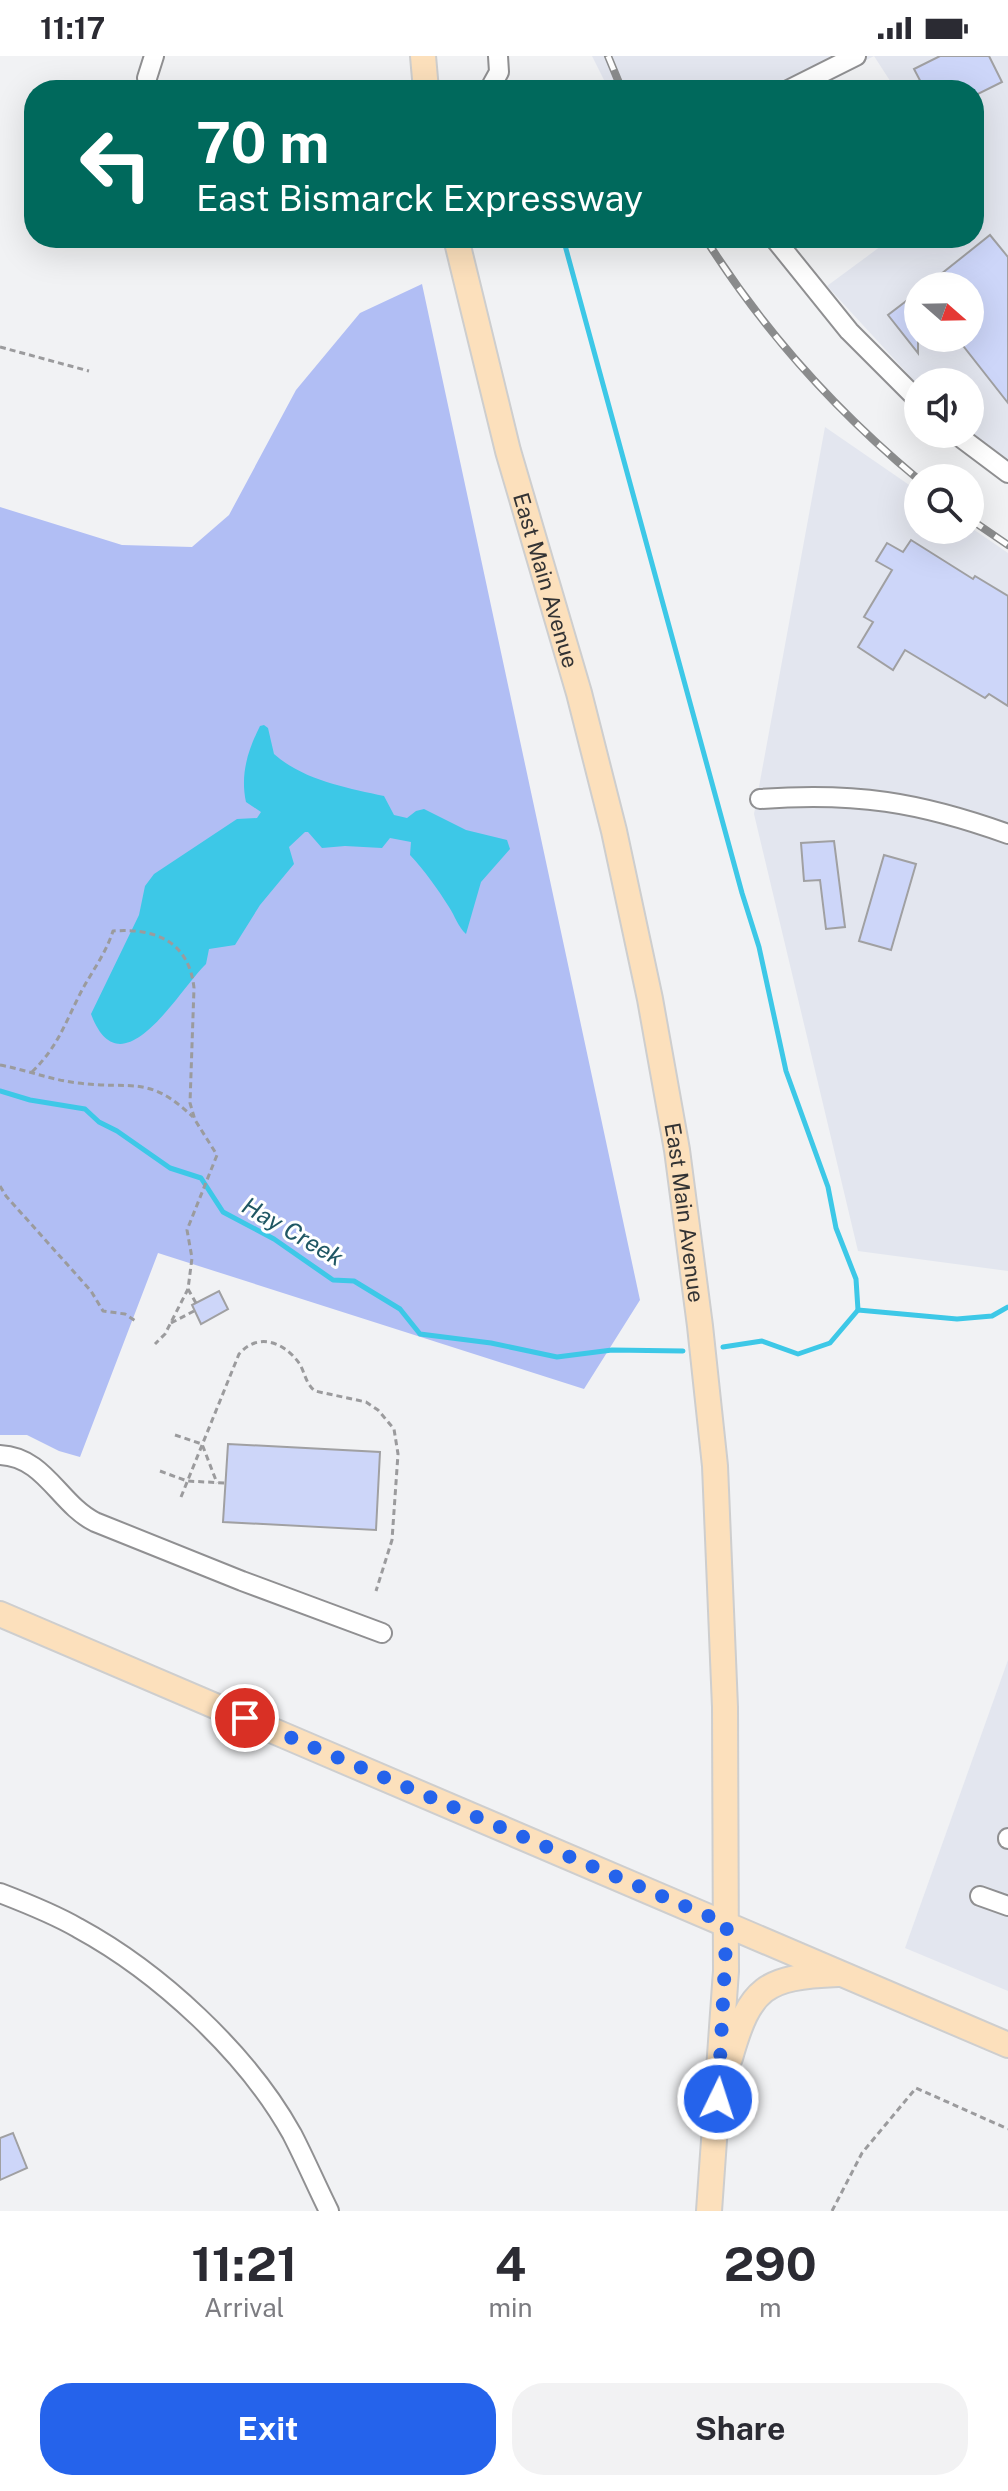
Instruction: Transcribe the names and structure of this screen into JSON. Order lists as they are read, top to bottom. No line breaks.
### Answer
{"streets":{"main road":["East Main Avenue"]},"water":["Hay Creek"],"north":"right","page":{"status":"11:17","turn":["70 m","East Bismarck Expressway"],"eta":["11:21","Arrival","4","min","290","m"],"buttons":["Exit","Share"]}}
